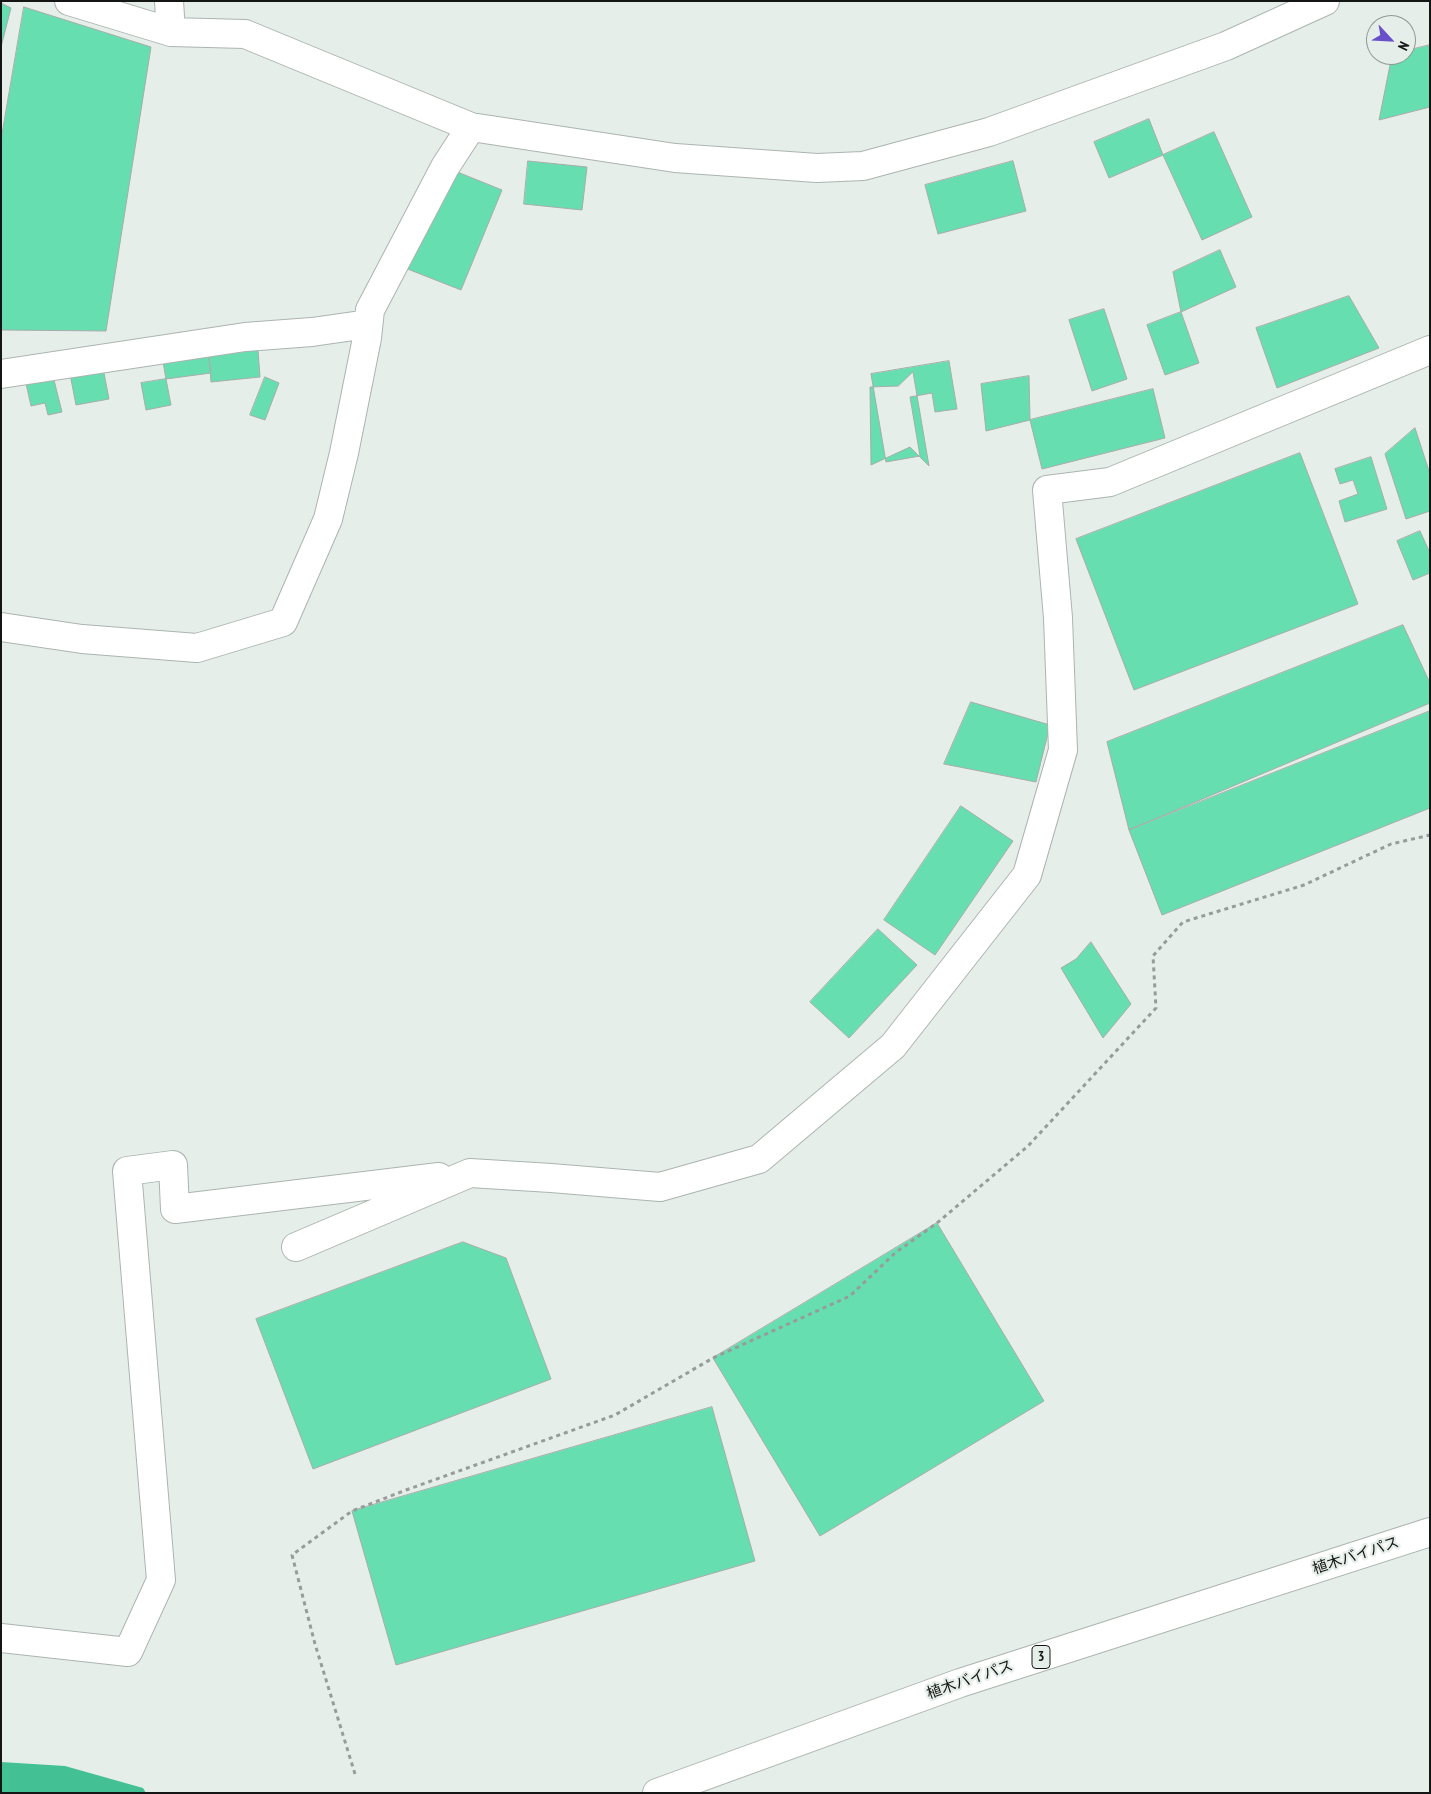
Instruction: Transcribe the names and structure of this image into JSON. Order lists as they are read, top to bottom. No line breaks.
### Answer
{"streets":{"main road":["植木バイパス","3"]},"north":"bottom right"}
